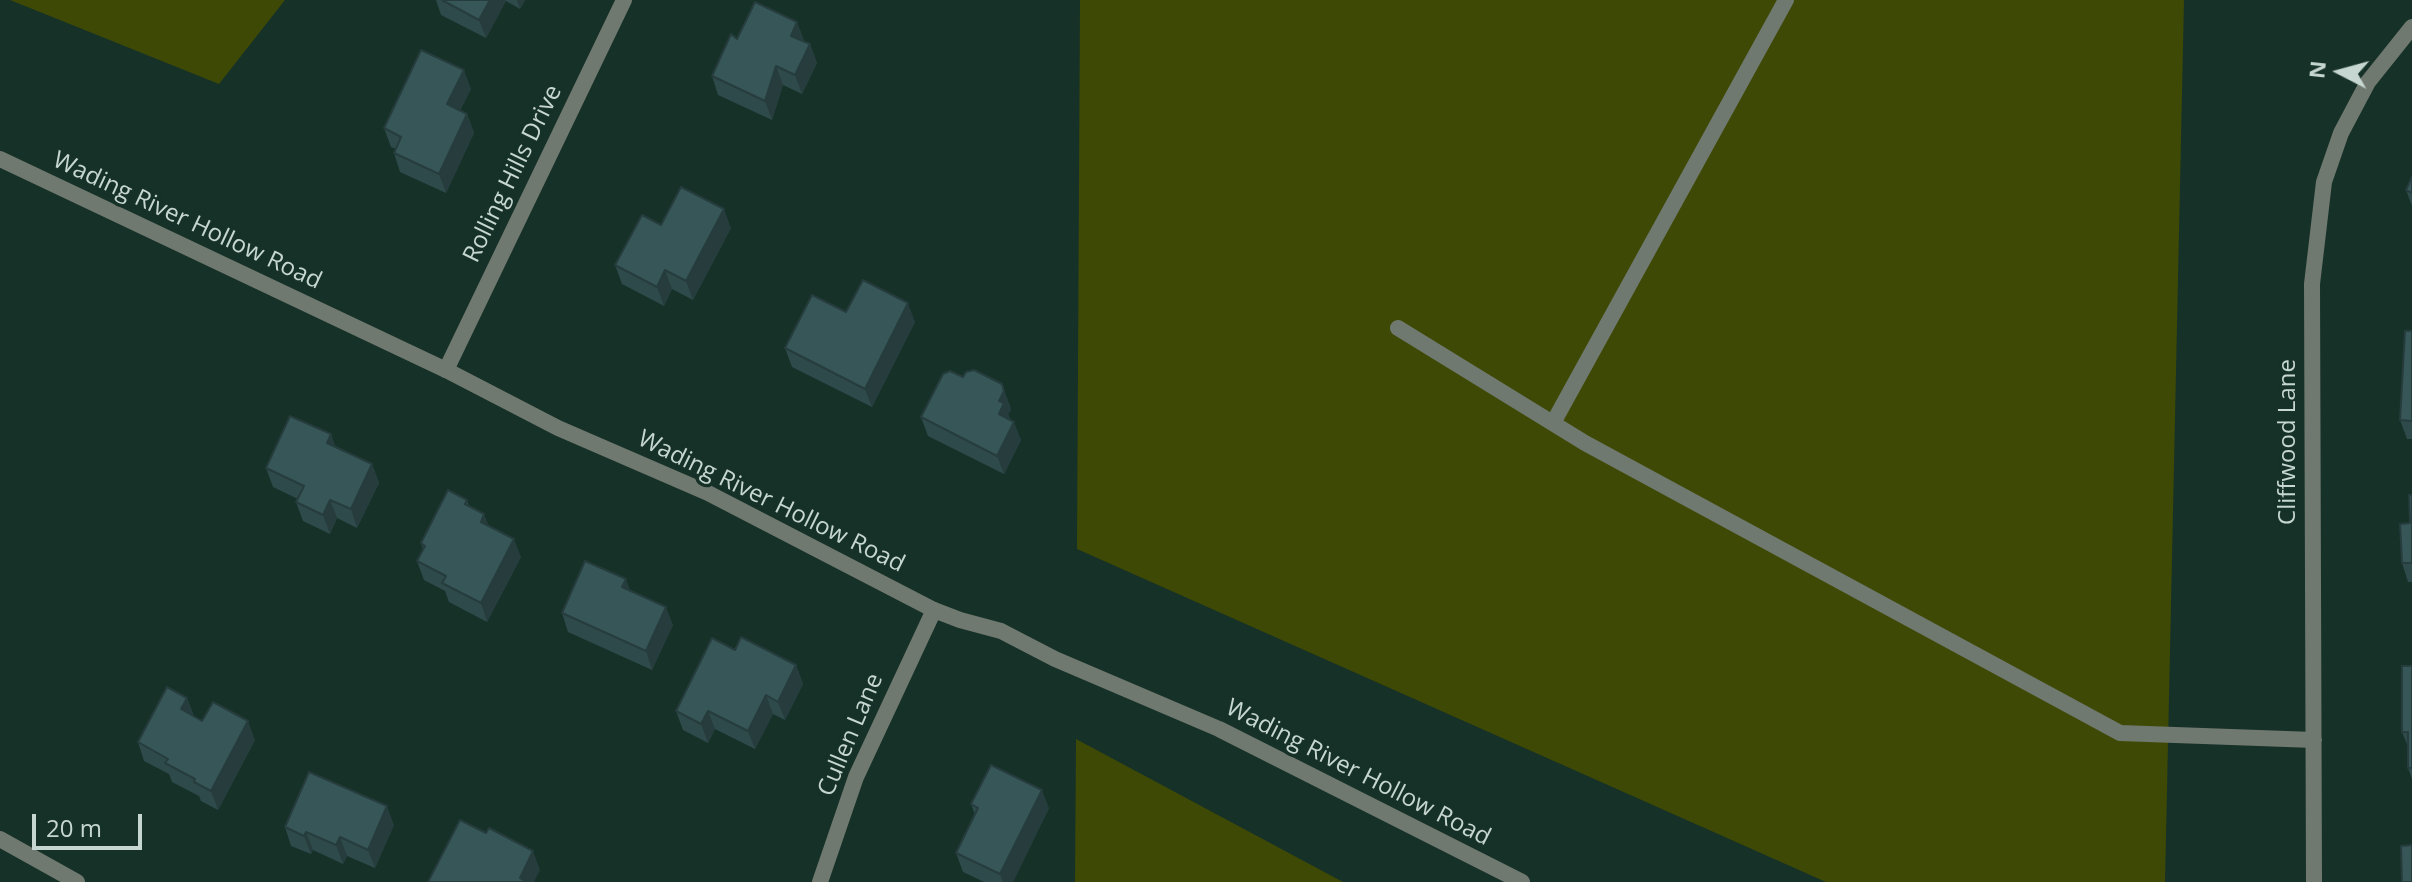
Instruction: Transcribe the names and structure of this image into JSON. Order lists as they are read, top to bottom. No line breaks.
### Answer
{"streets":{"street":["Rolling Hills Drive","Wading River Hollow Road","Cliffwood Lane","Cullen Lane"]},"crossings":[["Rolling Hills Drive","Wading River Hollow Road"],["Wading River Hollow Road","Cullen Lane"]],"scale_bar":"20 m","north":"left"}
